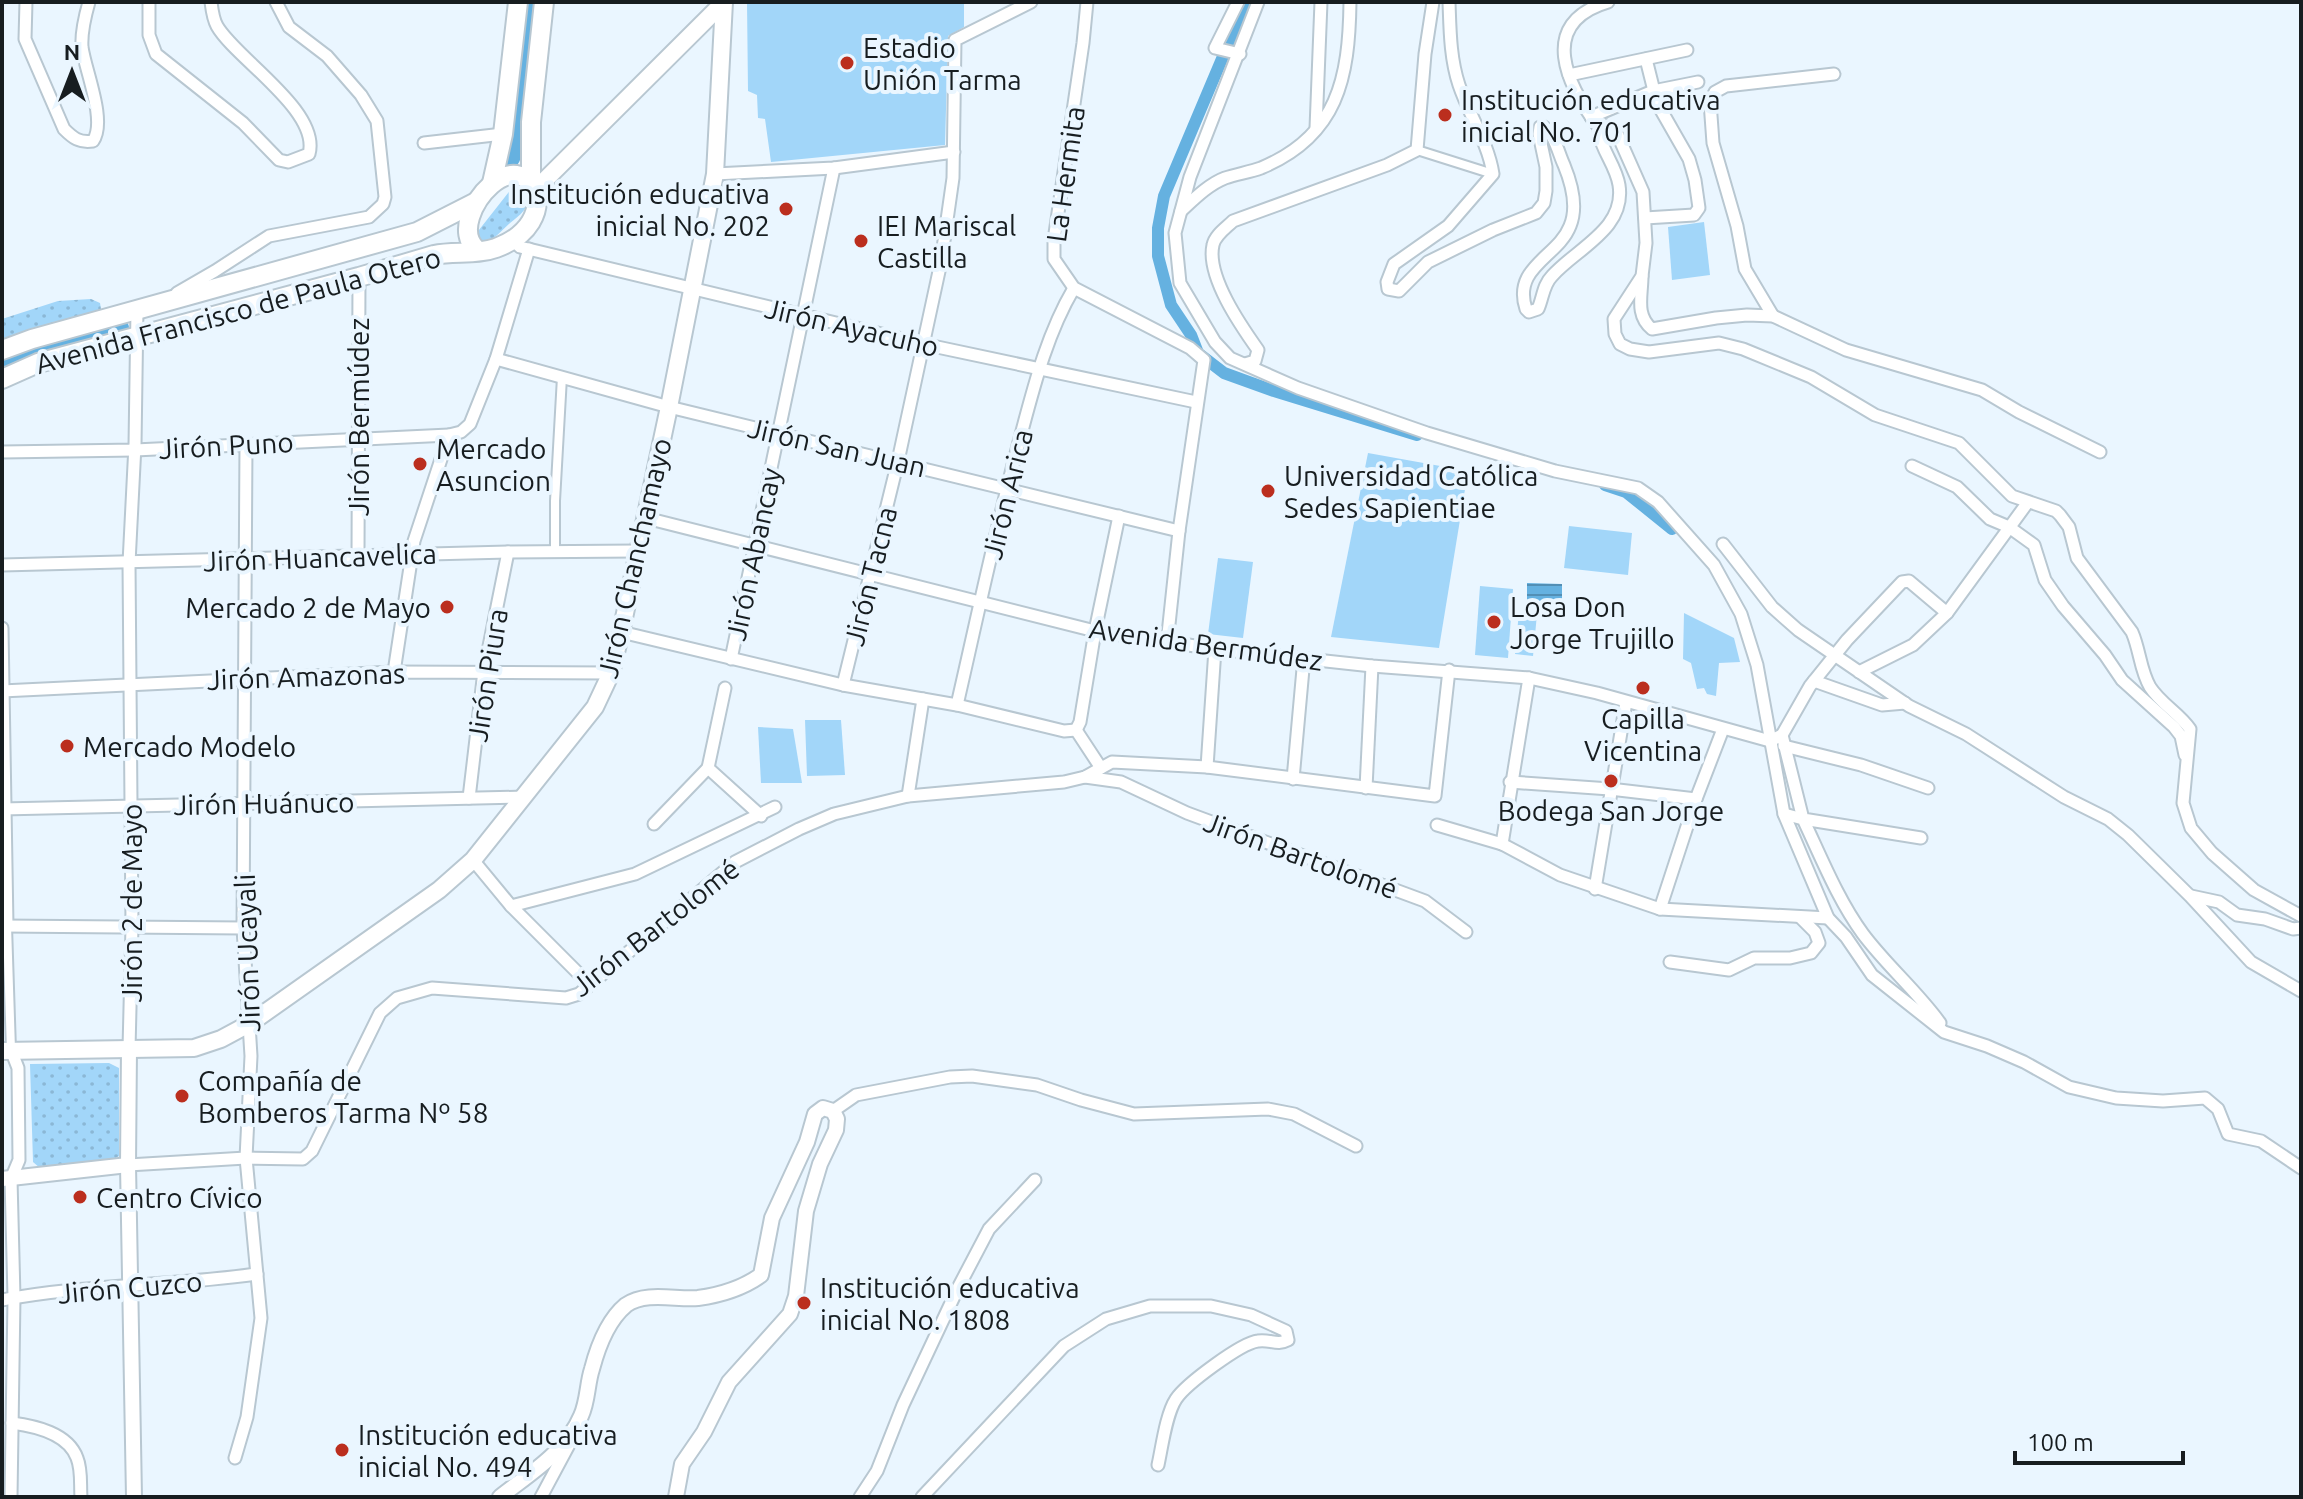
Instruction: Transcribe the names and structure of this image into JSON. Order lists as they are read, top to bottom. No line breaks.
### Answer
{"streets":{"highway":["Avenida Francisco de Paula Otero"],"main road":["Jirón Chanchamayo"],"street":["La Hermita","Jirón Ayacuho","Jirón Bermúdez","Jirón Puno","Jirón San Juan","Jirón Arica","Jirón Abancay","Jirón Huancavelica","Jirón Tacna","Avenida Bermúdez","Jirón Piura","Jirón Amazonas","Jirón Huánuco","Jirón Bartolomé","Jirón 2 de Mayo","Jirón Ucayali","Jirón Cuzco"]},"crossings":[["La Hermita","Jirón Arica"],["Avenida Francisco de Paula Otero","Jirón Ayacuho"],["Avenida Francisco de Paula Otero","Jirón Bermúdez"],["Avenida Francisco de Paula Otero","Jirón 2 de Mayo"],["Jirón Ayacuho","Jirón Arica"],["Jirón Ayacuho","Jirón Abancay"],["Jirón Ayacuho","Jirón Chanchamayo"],["Jirón Ayacuho","Jirón Tacna"],["Jirón Bermúdez","Jirón Puno"],["Jirón Bermúdez","Jirón Huancavelica"],["Jirón Puno","Jirón 2 de Mayo"],["Jirón Puno","Jirón Ucayali"],["Jirón San Juan","Jirón Arica"],["Jirón San Juan","Jirón Abancay"],["Jirón San Juan","Jirón Chanchamayo"],["Jirón San Juan","Jirón Tacna"],["Jirón Arica","Avenida Bermúdez"],["Jirón Abancay","Avenida Bermúdez"],["Jirón Huancavelica","Jirón Chanchamayo"],["Jirón Huancavelica","Jirón Piura"],["Jirón Huancavelica","Jirón 2 de Mayo"],["Jirón Huancavelica","Jirón Ucayali"],["Jirón Chanchamayo","Avenida Bermúdez"],["Jirón Chanchamayo","Jirón Amazonas"],["Jirón Chanchamayo","Jirón Huánuco"],["Jirón Chanchamayo","Jirón 2 de Mayo"],["Jirón Chanchamayo","Jirón Ucayali"],["Jirón Tacna","Avenida Bermúdez"],["Jirón Piura","Jirón Amazonas"],["Jirón Piura","Jirón Huánuco"],["Jirón Amazonas","Jirón 2 de Mayo"],["Jirón Amazonas","Jirón Ucayali"],["Jirón Huánuco","Jirón 2 de Mayo"],["Jirón Huánuco","Jirón Ucayali"],["Jirón Bartolomé","Jirón Ucayali"],["Jirón 2 de Mayo","Jirón Cuzco"],["Jirón Ucayali","Jirón Cuzco"]],"places":["Estadio Unión Tarma","Institución educativa inicial No. 701","Institución educativa inicial No. 202","IEI Mariscal Castilla","Mercado Asuncion","Universidad Católica Sedes Sapientiae","Mercado 2 de Mayo","Losa Don Jorge Trujillo","Capilla Vicentina","Mercado Modelo","Bodega San Jorge","Compañía de Bomberos Tarma Nº 58","Centro Cívico","Institución educativa inicial No. 1808","Institución educativa inicial No. 494"],"scale_bar":"100 m","north":"top"}
